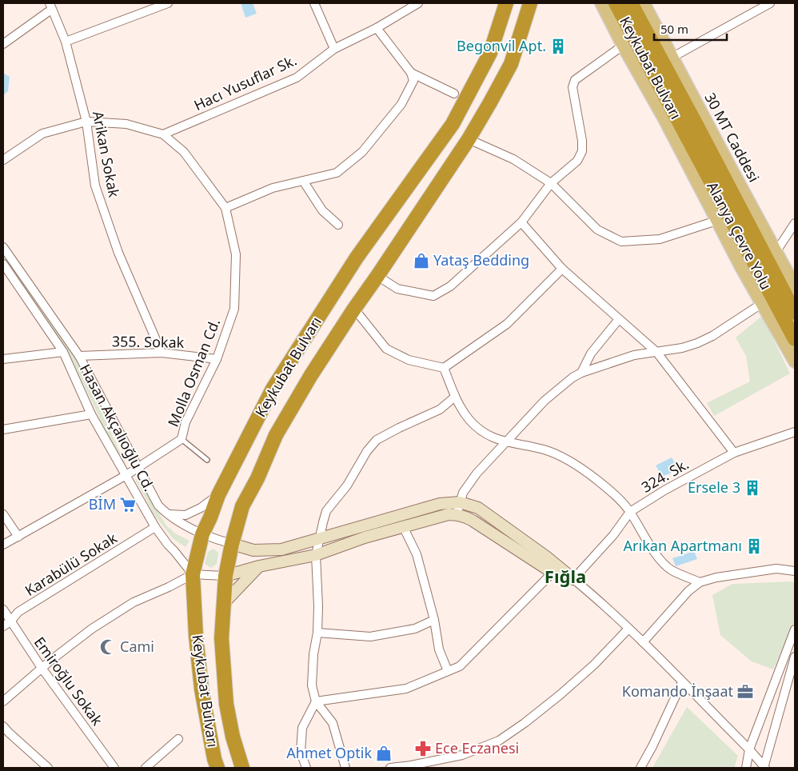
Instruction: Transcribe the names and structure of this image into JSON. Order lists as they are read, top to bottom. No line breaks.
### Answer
{"streets":{"highway":["Keykubat Bulvarı","Alanya Çevre Yolu"],"main road":["30 MT Caddesi"],"street":["Hacı Yusuflar Sk.","Arikan Sokak","355. Sokak","Molla Osman Cd.","Hasan Akçalıoğlu Cd.","324. Sk.","Karabülü Sokak","Emiroğlu Sokak"]},"crossings":[["Keykubat Bulvarı","Alanya Çevre Yolu"],["Keykubat Bulvarı","Hasan Akçalıoğlu Cd."],["Hacı Yusuflar Sk.","Molla Osman Cd."],["Arikan Sokak","355. Sokak"],["Arikan Sokak","Molla Osman Cd."],["355. Sokak","Molla Osman Cd."],["355. Sokak","Hasan Akçalıoğlu Cd."],["Molla Osman Cd.","Hasan Akçalıoğlu Cd."],["Hasan Akçalıoğlu Cd.","Karabülü Sokak"],["Karabülü Sokak","Emiroğlu Sokak"]],"districts":["Fığla"],"places":{"building":["Begonvil Apt.","Ersele 3","Arıkan Apartmanı"],"shop":["Yataş Bedding","Ahmet Optik"],"supermarket":["BİM"],"mosque":["Cami"],"office":["Komando İnşaat"],"pharmacy":["Ece Eczanesi"]},"scale_bar":"50 m"}
